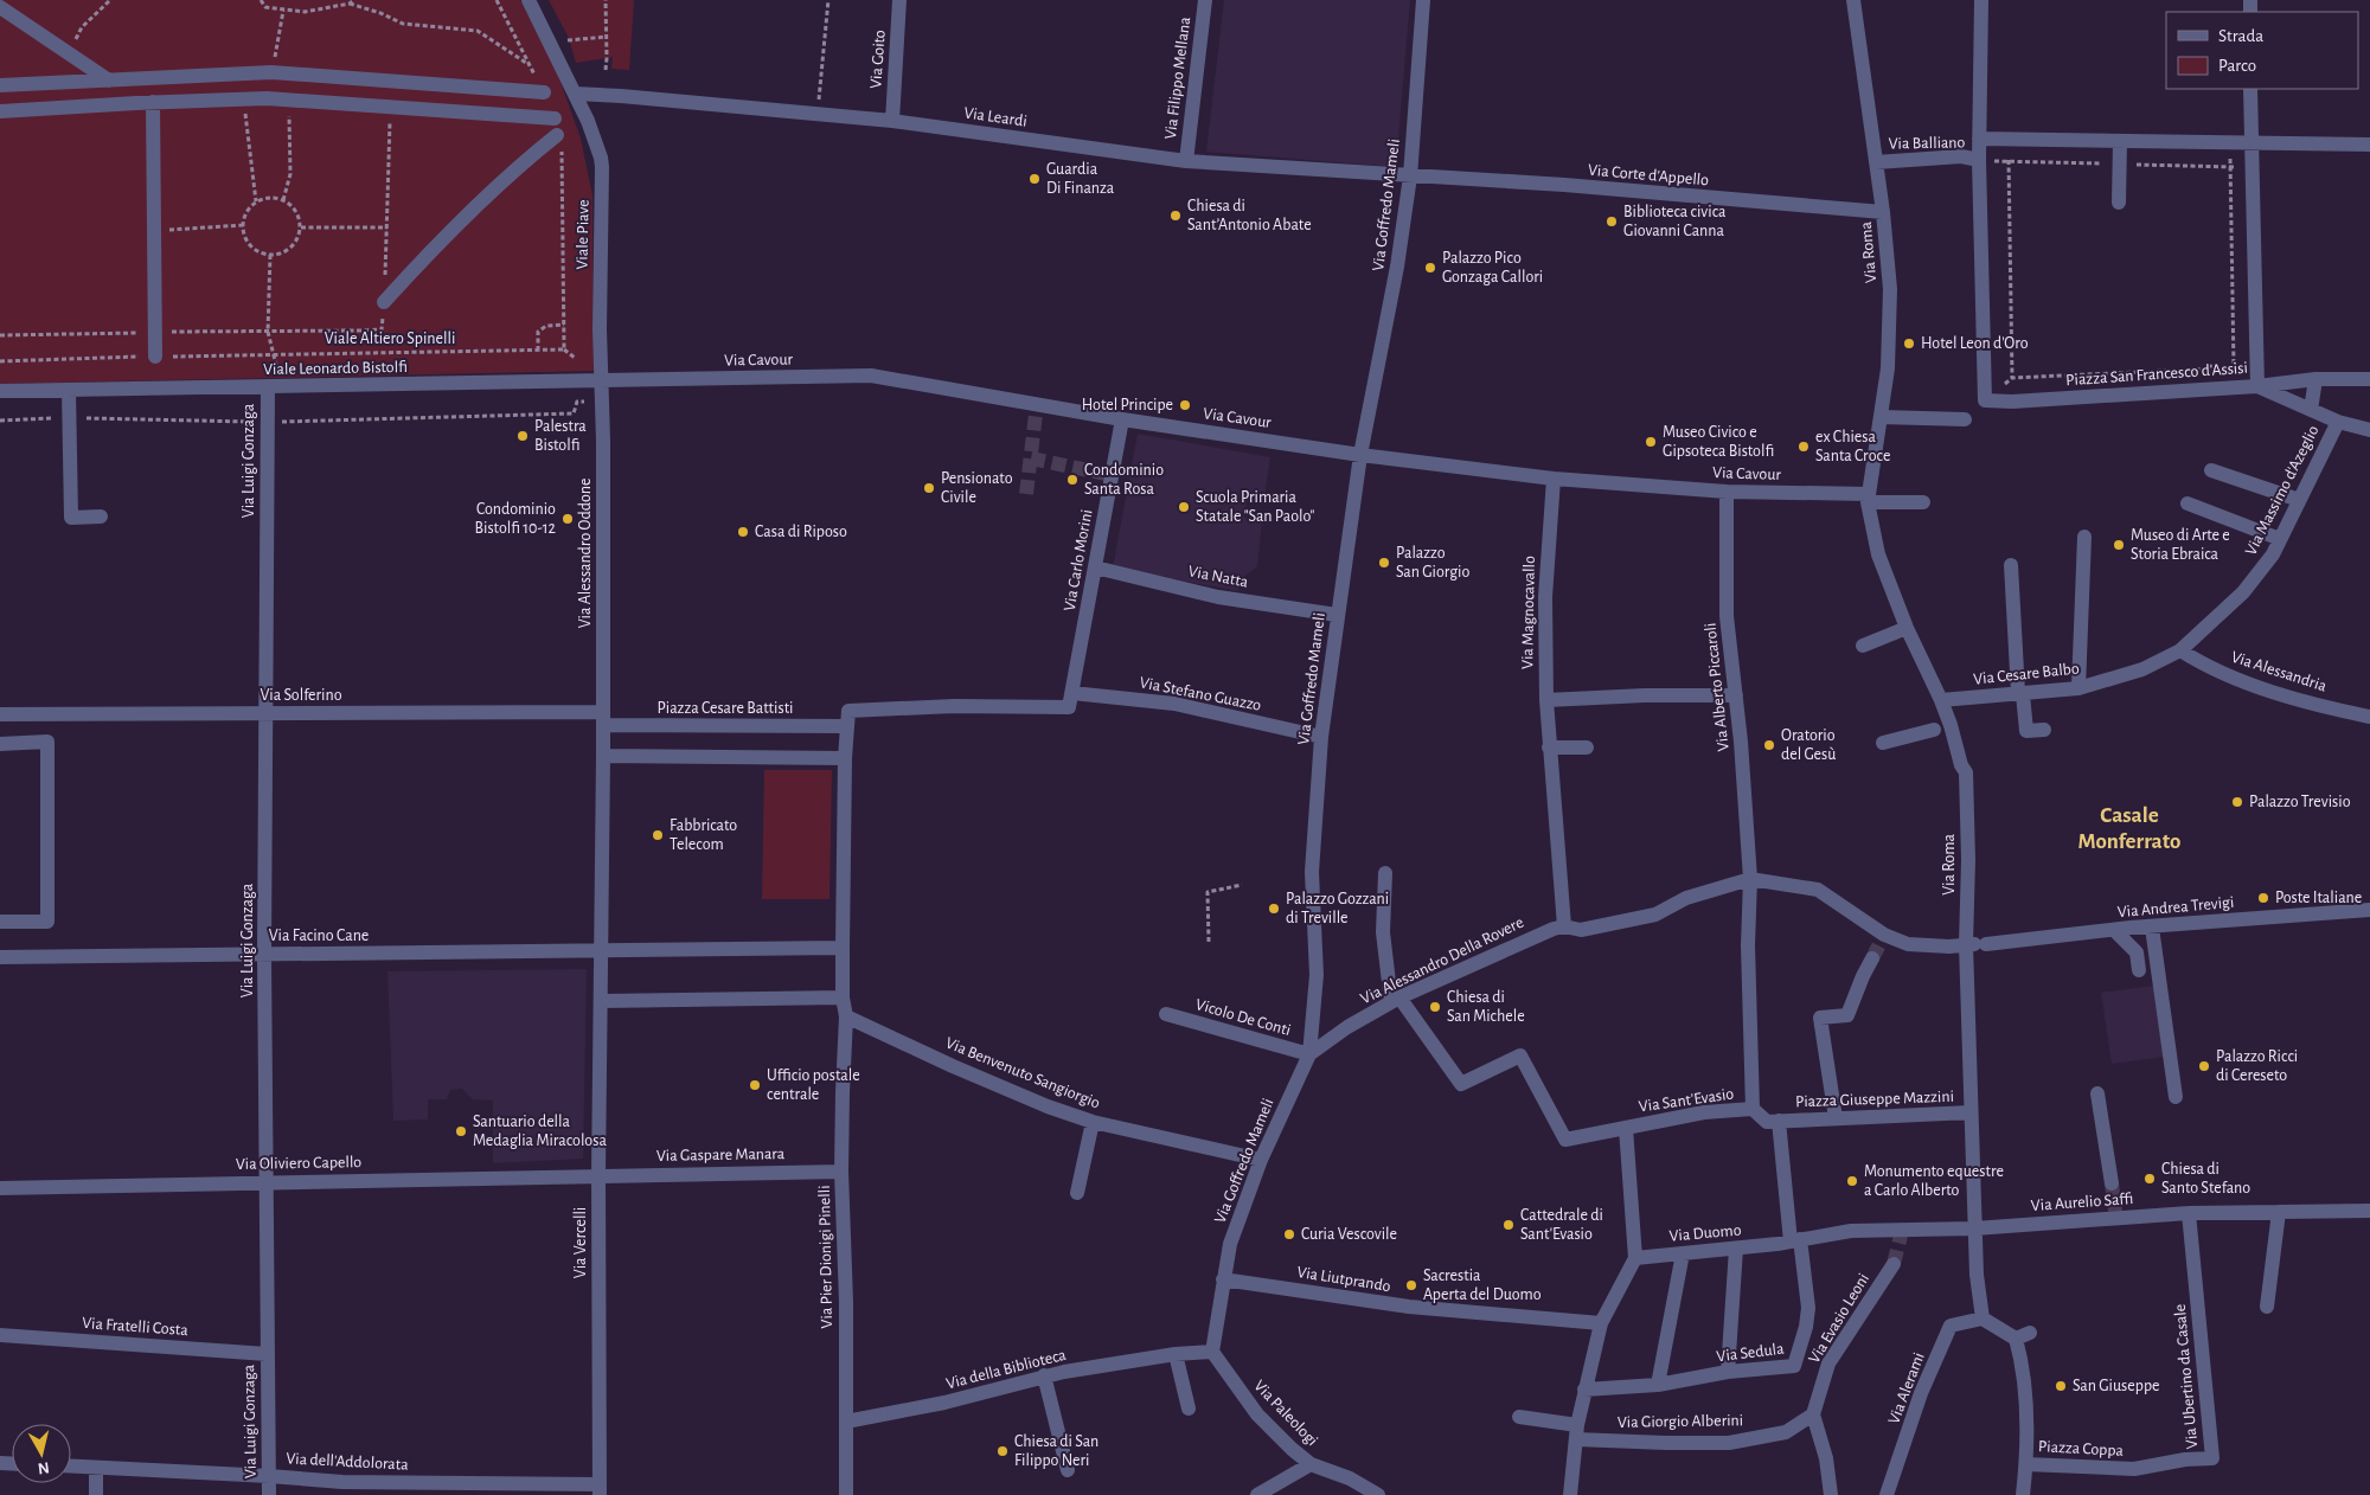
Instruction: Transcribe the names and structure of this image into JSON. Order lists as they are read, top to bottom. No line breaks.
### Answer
{"streets":{"street":["Via Goito","Via Filippo Mellana","Via Leardi","Via Balliano","Via Corte d'Appello","Via Goffredo Mameli","Viale Piave","Via Roma","Via Cavour","Viale Leonardo Bistolfi","Piazza San Francesco d'Assisi","Via Luigi Gonzaga","Via Massimo d'Azeglio","Via Alessandro Oddone","Via Carlo Morini","Via Natta","Via Magnocavallo","Via Alessandria","Via Cesare Balbo","Via Alberto Piccaroli","Via Stefano Guazzo","Via Solferino","Piazza Cesare Battisti","Via Andrea Trevigi","Via Facino Cane","Via Alessandro Della Rovere","Vicolo De Conti","Via Benvenuto Sangiorgio","Piazza Giuseppe Mazzini","Via Sant'Evasio","Via Gaspare Manara","Via Oliviero Capello","Via Aurelio Saffi","Via Duomo","Via Vercelli","Via Pier Dionigi Pinelli","Via Liutprando","Via Evasio Leoni","Via Fratelli Costa","Via Sedula","Via della Biblioteca","Via Ubertino da Casale","Via Alerami","Via Paleologi","Via Giorgio Alberini","Piazza Coppa","Via dell'Addolorata"],"path":["Viale Altiero Spinelli"]},"crossings":[["Via Goito","Via Leardi"],["Via Filippo Mellana","Via Leardi"],["Via Leardi","Via Corte d'Appello"],["Via Leardi","Via Goffredo Mameli"],["Via Leardi","Viale Piave"],["Via Balliano","Via Roma"],["Via Balliano","Piazza San Francesco d'Assisi"],["Via Corte d'Appello","Via Goffredo Mameli"],["Via Corte d'Appello","Via Roma"],["Via Goffredo Mameli","Via Cavour"],["Via Goffredo Mameli","Via Natta"],["Via Goffredo Mameli","Via Stefano Guazzo"],["Via Goffredo Mameli","Via Alessandro Della Rovere"],["Via Goffredo Mameli","Vicolo De Conti"],["Via Goffredo Mameli","Via Benvenuto Sangiorgio"],["Via Goffredo Mameli","Via Liutprando"],["Via Goffredo Mameli","Via della Biblioteca"],["Via Goffredo Mameli","Via Paleologi"],["Viale Piave","Via Cavour"],["Viale Piave","Viale Leonardo Bistolfi"],["Viale Piave","Via Alessandro Oddone"],["Via Roma","Via Cavour"],["Via Roma","Via Cesare Balbo"],["Via Roma","Via Andrea Trevigi"],["Via Roma","Piazza Giuseppe Mazzini"],["Via Cavour","Viale Leonardo Bistolfi"],["Via Cavour","Via Alessandro Oddone"],["Via Cavour","Via Carlo Morini"],["Via Cavour","Via Magnocavallo"],["Via Cavour","Via Alberto Piccaroli"],["Viale Leonardo Bistolfi","Via Luigi Gonzaga"],["Viale Leonardo Bistolfi","Via Alessandro Oddone"],["Via Luigi Gonzaga","Via Solferino"],["Via Luigi Gonzaga","Via Facino Cane"],["Via Luigi Gonzaga","Via Oliviero Capello"],["Via Luigi Gonzaga","Via Fratelli Costa"],["Via Luigi Gonzaga","Via dell'Addolorata"],["Via Massimo d'Azeglio","Via Alessandria"],["Via Massimo d'Azeglio","Via Cesare Balbo"],["Via Alessandro Oddone","Via Solferino"],["Via Alessandro Oddone","Piazza Cesare Battisti"],["Via Carlo Morini","Via Natta"],["Via Carlo Morini","Via Stefano Guazzo"],["Via Magnocavallo","Via Alessandro Della Rovere"],["Via Alessandria","Via Cesare Balbo"],["Via Alberto Piccaroli","Via Andrea Trevigi"],["Via Alberto Piccaroli","Via Sant'Evasio"],["Via Stefano Guazzo","Piazza Cesare Battisti"],["Via Solferino","Piazza Cesare Battisti"],["Via Alessandro Della Rovere","Vicolo De Conti"],["Via Alessandro Della Rovere","Via Sant'Evasio"],["Via Benvenuto Sangiorgio","Via Pier Dionigi Pinelli"],["Piazza Giuseppe Mazzini","Via Aurelio Saffi"],["Piazza Giuseppe Mazzini","Via Duomo"],["Piazza Giuseppe Mazzini","Via Sedula"],["Piazza Giuseppe Mazzini","Via Alerami"],["Via Sant'Evasio","Via Duomo"],["Via Gaspare Manara","Via Oliviero Capello"],["Via Gaspare Manara","Via Vercelli"],["Via Gaspare Manara","Via Pier Dionigi Pinelli"],["Via Oliviero Capello","Via Vercelli"],["Via Aurelio Saffi","Via Ubertino da Casale"],["Via Duomo","Via Sedula"],["Via Vercelli","Via dell'Addolorata"],["Via Pier Dionigi Pinelli","Via della Biblioteca"],["Via Evasio Leoni","Via Giorgio Alberini"],["Via della Biblioteca","Via Paleologi"],["Via Ubertino da Casale","Piazza Coppa"]],"districts":["Casale Monferrato"],"places":["Guardia Di Finanza","Chiesa di Sant’Antonio Abate","Biblioteca civica Giovanni Canna","Palazzo Pico Gonzaga Callori","Hotel Leon d'Oro","Hotel Principe","Palestra Bistolfi","Museo Civico e Gipsoteca Bistolfi","ex Chiesa Santa Croce","Condominio Santa Rosa","Pensionato Civile","Scuola Primaria Statale \"San Paolo\"","Condominio Bistolfi 10-12","Casa di Riposo","Museo di Arte e Storia Ebraica","Palazzo San Giorgio","Oratorio del Gesù","Palazzo Trevisio","Fabbricato Telecom","Poste Italiane","Palazzo Gozzani di Treville","Chiesa di San Michele","Palazzo Ricci di Cereseto","Ufficio postale centrale","Santuario della Medaglia Miracolosa","Chiesa di Santo Stefano","Monumento equestre a Carlo Alberto","Cattedrale di Sant'Evasio","Curia Vescovile","Sacrestia Aperta del Duomo","San Giuseppe","Chiesa di San Filippo Neri"],"legend":["Strada","Parco"],"north":"bottom"}
